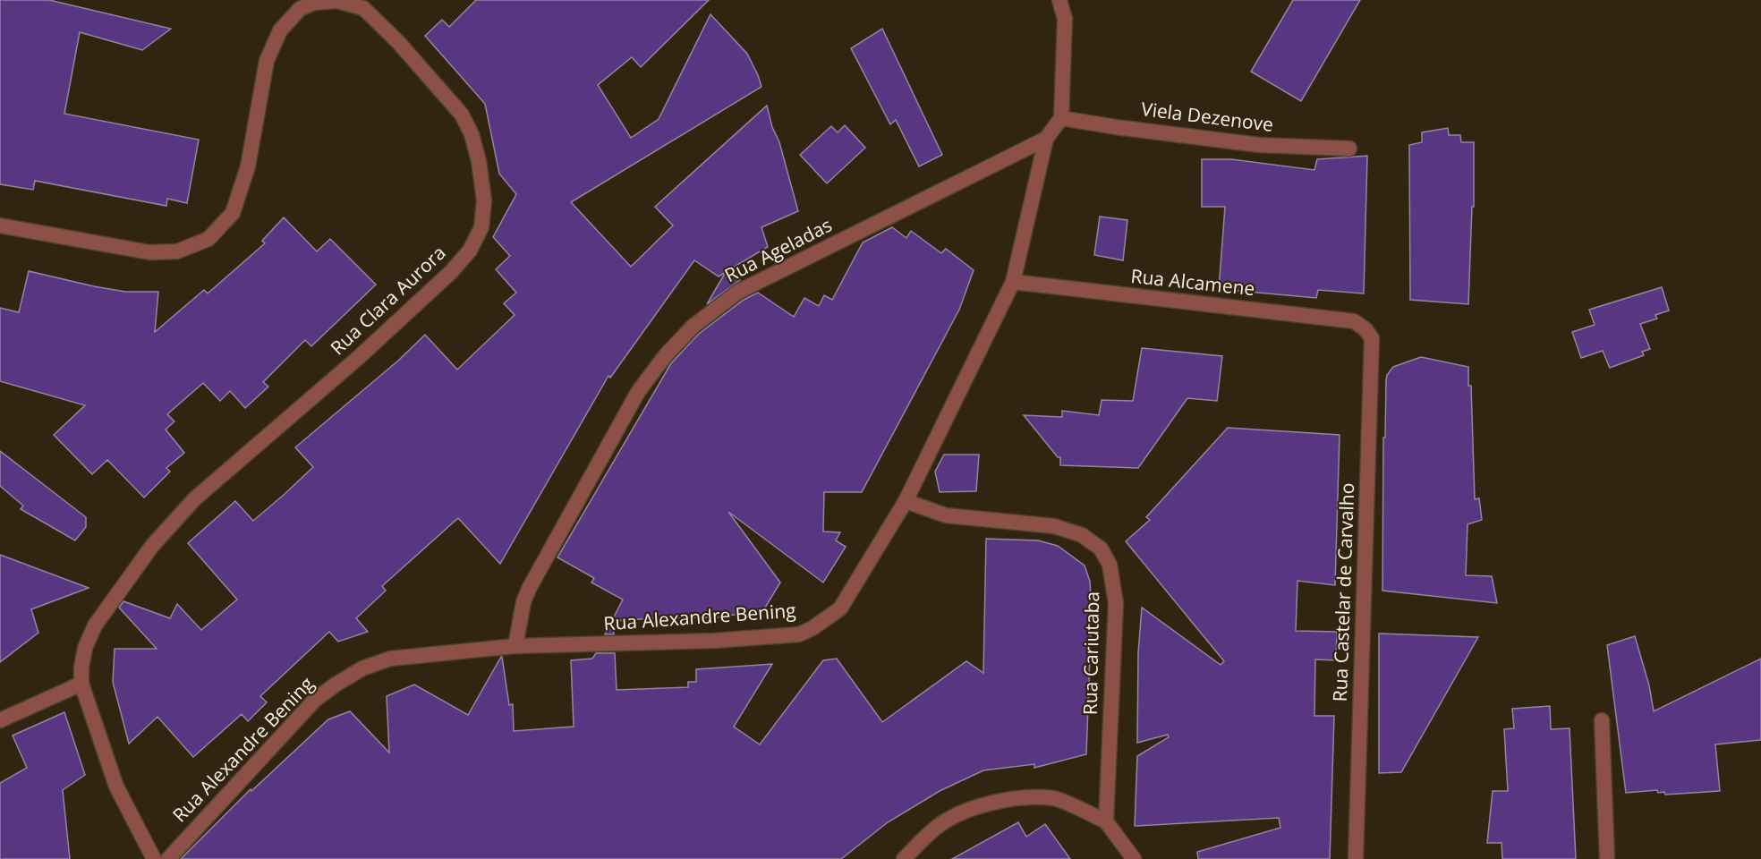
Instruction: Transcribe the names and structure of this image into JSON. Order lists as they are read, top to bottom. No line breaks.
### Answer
{"streets":{"street":["Viela Dezenove","Rua Ageladas","Rua Alcamene","Rua Clara Aurora","Rua Castelar de Carvalho","Rua Alexandre Bening","Rua Cariutaba"]},"crossings":[["Viela Dezenove","Rua Alexandre Bening"],["Rua Ageladas","Rua Alexandre Bening"],["Rua Alcamene","Rua Castelar de Carvalho"],["Rua Alcamene","Rua Alexandre Bening"],["Rua Alexandre Bening","Rua Cariutaba"]]}
